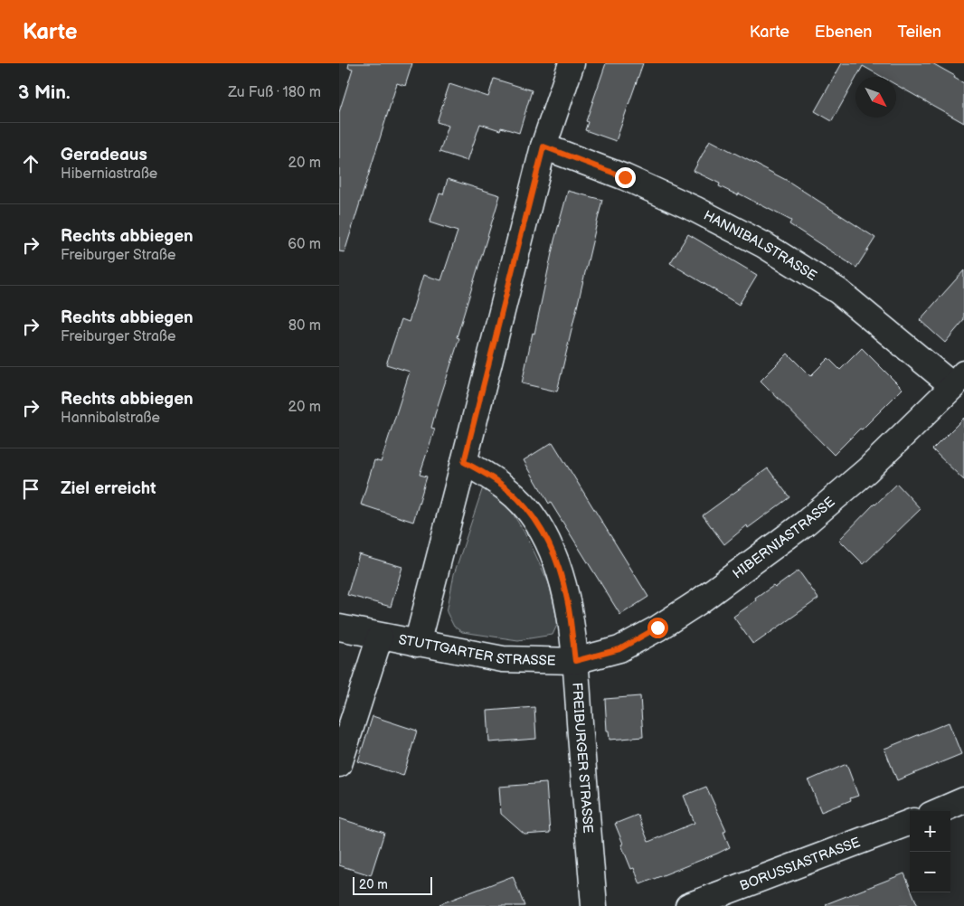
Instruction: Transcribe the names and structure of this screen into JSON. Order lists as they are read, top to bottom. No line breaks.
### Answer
{"streets":{"street":["HANNIBALSTRASSE","HIBERNIASTRASSE","STUTTGARTER STRASSE","FREIBURGER STRASSE","BORUSSIASTRASSE"]},"crossings":[["HANNIBALSTRASSE","HIBERNIASTRASSE"],["HIBERNIASTRASSE","STUTTGARTER STRASSE"],["HIBERNIASTRASSE","FREIBURGER STRASSE"],["STUTTGARTER STRASSE","FREIBURGER STRASSE"]],"scale_bar":"20 m","north":"bottom right","page":{"header":"Karte","nav":["Karte","Ebenen","Teilen"],"heading":["3 Min.","Zu Fuß · 180 m"],"list":[["Geradeaus","Hiberniastraße","20 m"],["Rechts abbiegen","Freiburger Straße","60 m"],["Rechts abbiegen","Freiburger Straße","80 m"],["Rechts abbiegen","Hannibalstraße","20 m"],"Ziel erreicht"],"map_buttons":["+","−"],"scale":"20 m"}}
